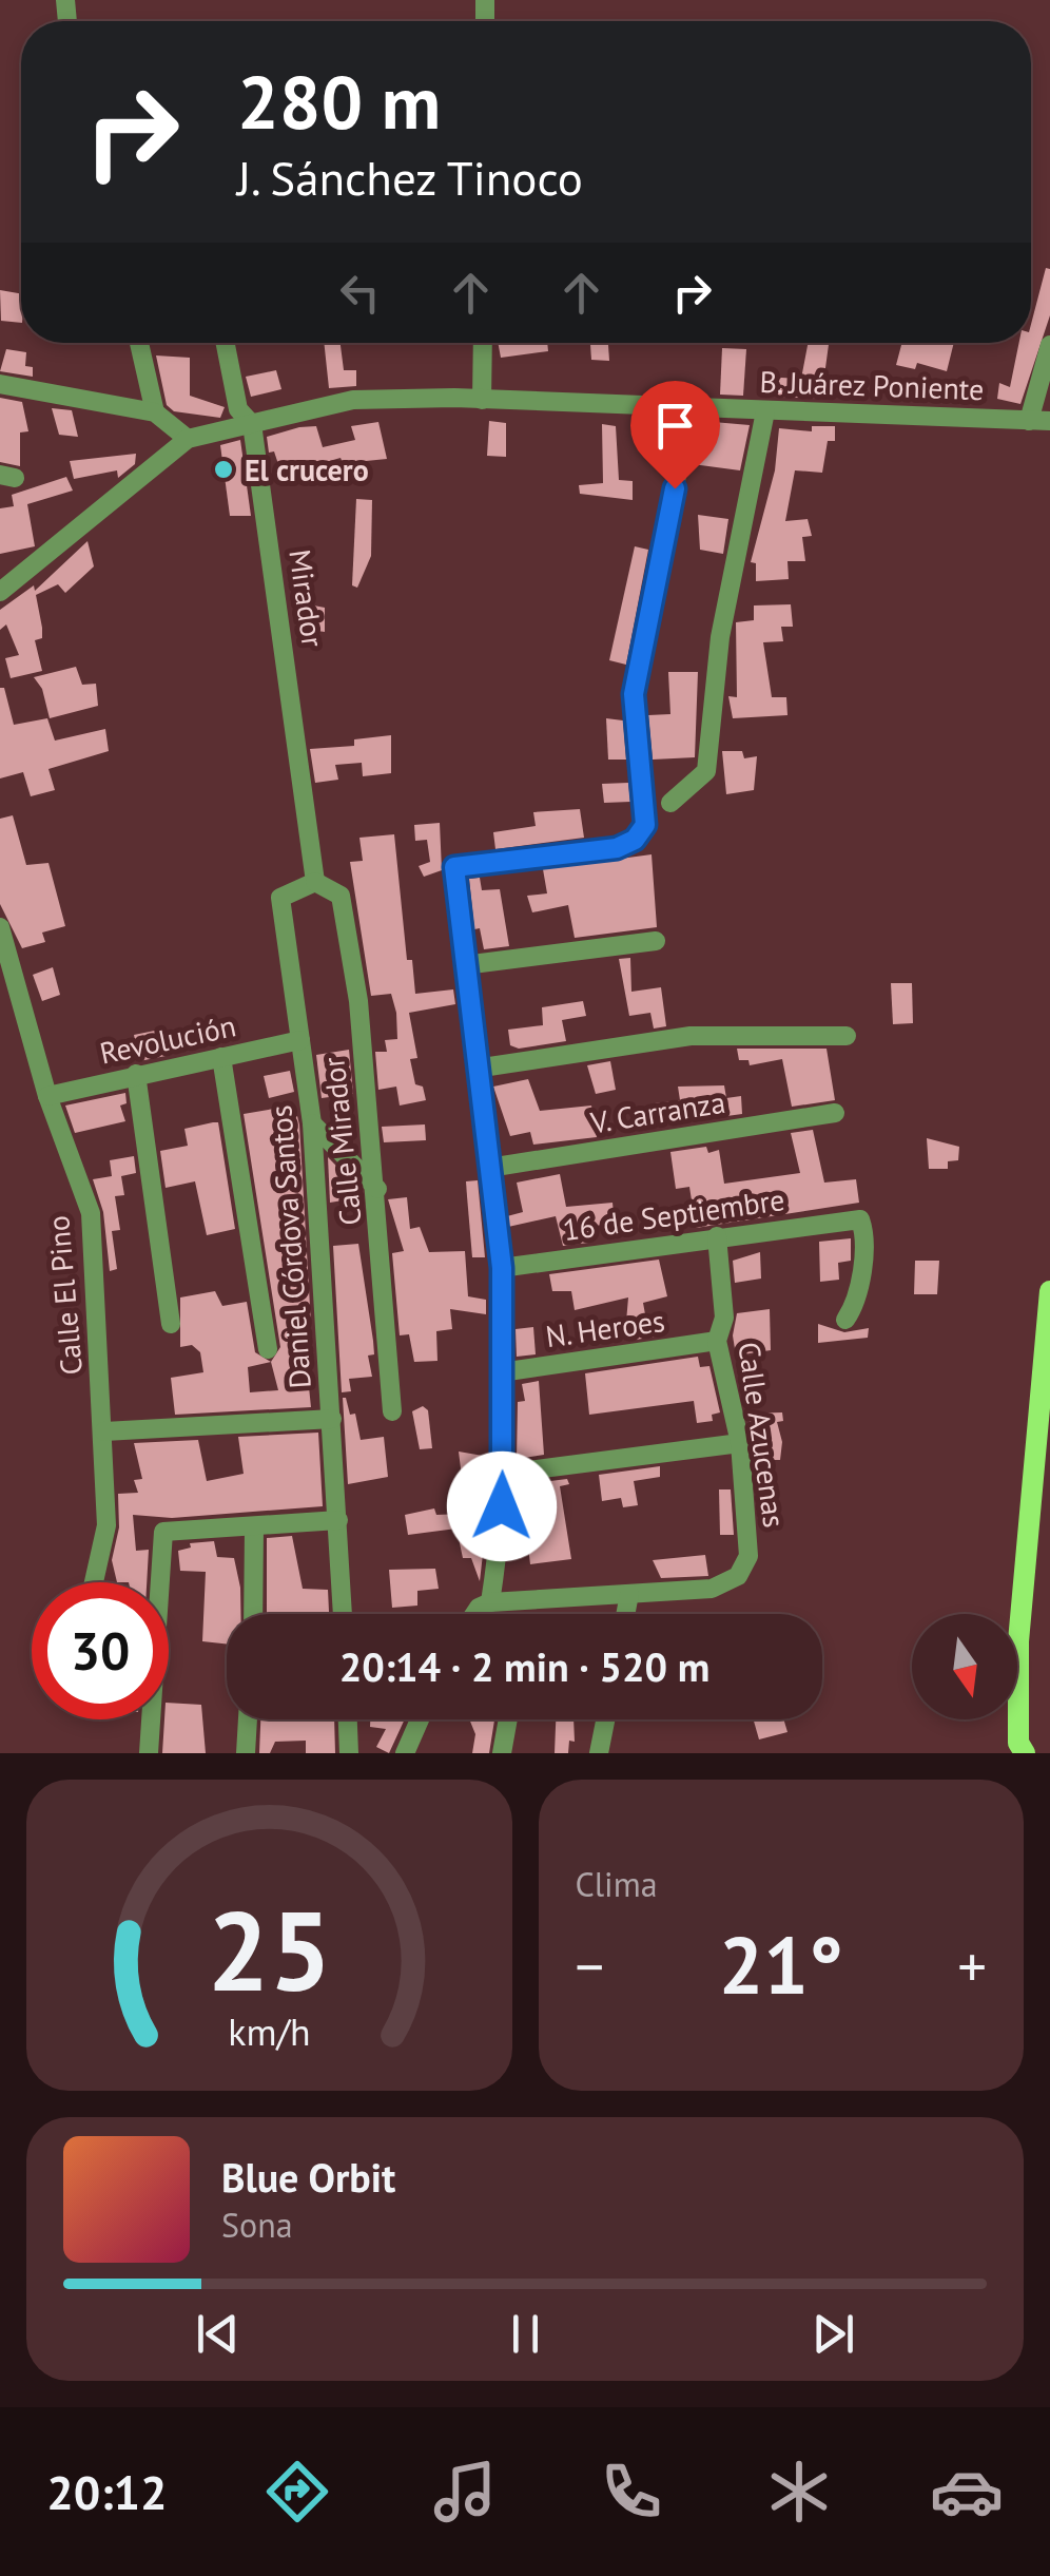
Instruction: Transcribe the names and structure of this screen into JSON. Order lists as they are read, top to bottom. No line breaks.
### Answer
{"streets":{"street":["B. Juárez Poniente","Mirador","Revolución","V. Carranza","Calle Mirador","16 de Septiembre","Daniel Córdova Santos","Calle El Pino","N. Heroes","Calle Azucenas"]},"crossings":[["B. Juárez Poniente","Mirador"],["Mirador","Calle Mirador"],["Mirador","Daniel Córdova Santos"],["Revolución","Daniel Córdova Santos"],["Revolución","Calle El Pino"],["Calle Mirador","Daniel Córdova Santos"],["16 de Septiembre","Calle Azucenas"],["N. Heroes","Calle Azucenas"]],"places":["El crucero"],"north":"bottom","page":{"turn":["280 m","J. Sánchez Tinoco"],"limit":"30","trip":"20:14 · 2 min · 520 m","tile":"Clima","heat":["−","21°","+"],"song":["Blue Orbit","Sona"],"tabs":"20:12","gauge":["25","km/h"]}}
